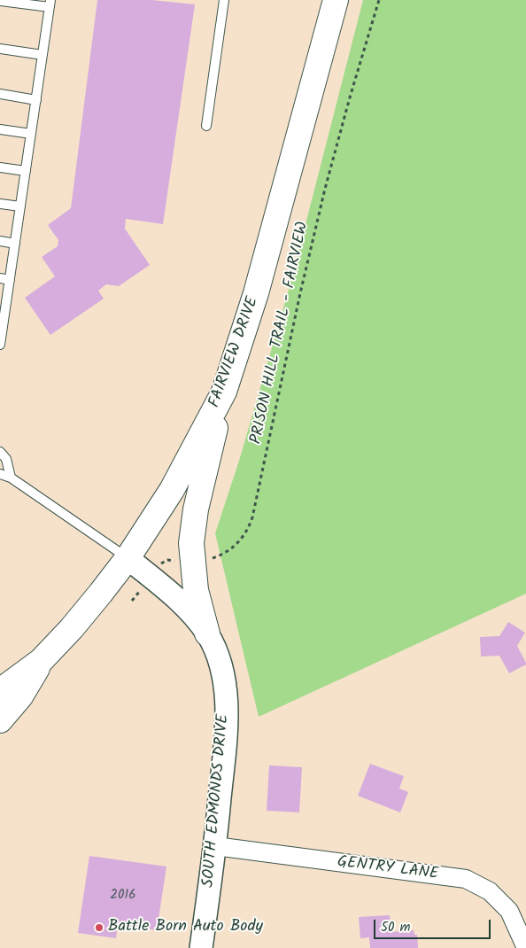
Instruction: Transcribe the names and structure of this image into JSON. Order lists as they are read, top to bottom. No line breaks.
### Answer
{"streets":{"main road":["FAIRVIEW DRIVE"],"street":["SOUTH EDMONDS DRIVE","GENTRY LANE"],"path":["PRISON HILL TRAIL - FAIRVIEW"]},"crossings":[["PRISON HILL TRAIL - FAIRVIEW","SOUTH EDMONDS DRIVE"],["FAIRVIEW DRIVE","SOUTH EDMONDS DRIVE"],["SOUTH EDMONDS DRIVE","GENTRY LANE"]],"places":["Battle Born Auto Body"],"house_numbers":["2016"],"scale_bar":"50 m"}
